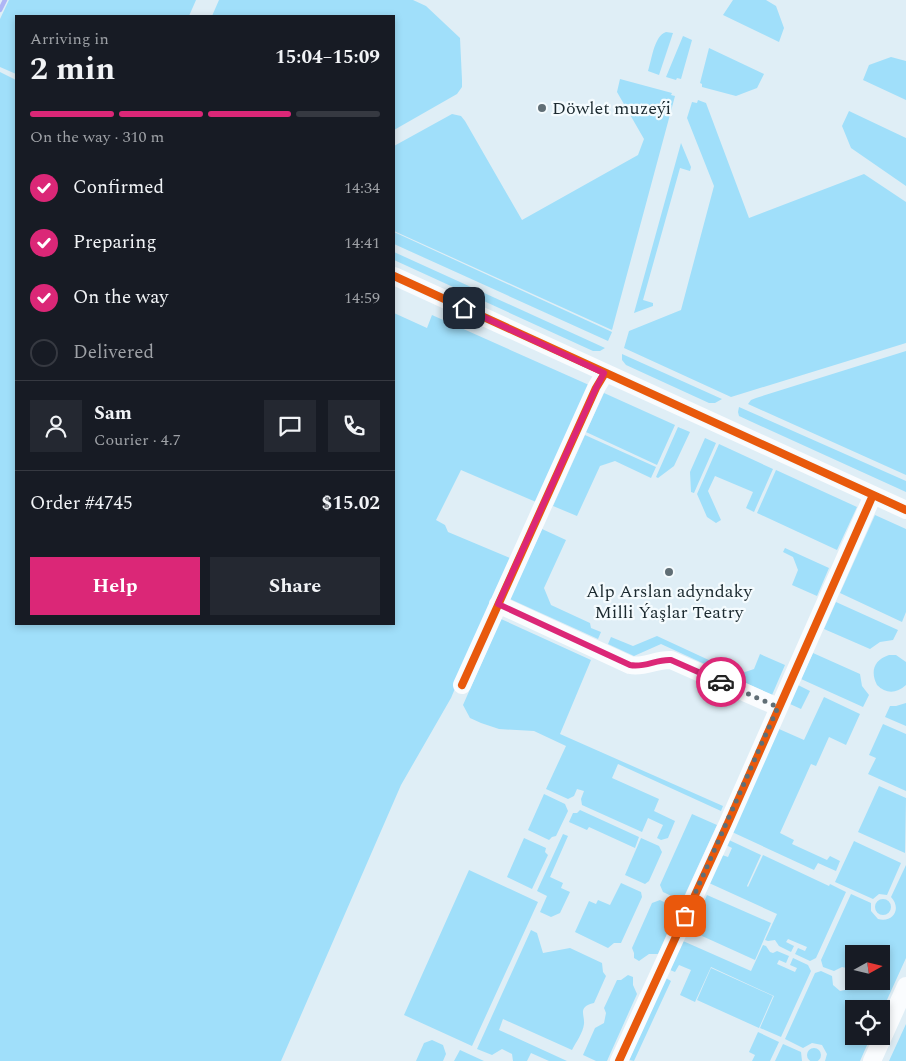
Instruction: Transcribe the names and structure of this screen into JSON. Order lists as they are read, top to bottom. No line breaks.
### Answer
{"places":["Döwlet muzeýi","Alp Arslan adyndaky Milli Ýaşlar Teatry"],"north":"right","page":{"heading":["2 min","Arriving in","15:04–15:09"],"panel":["Sam","Courier · 4.7","Order #4745","$15.02"],"bar":"On the way · 310 m","list":[["Confirmed","14:34"],["Preparing","14:41"],["On the way","14:59"],"Delivered"],"buttons":["Help","Share"]}}
